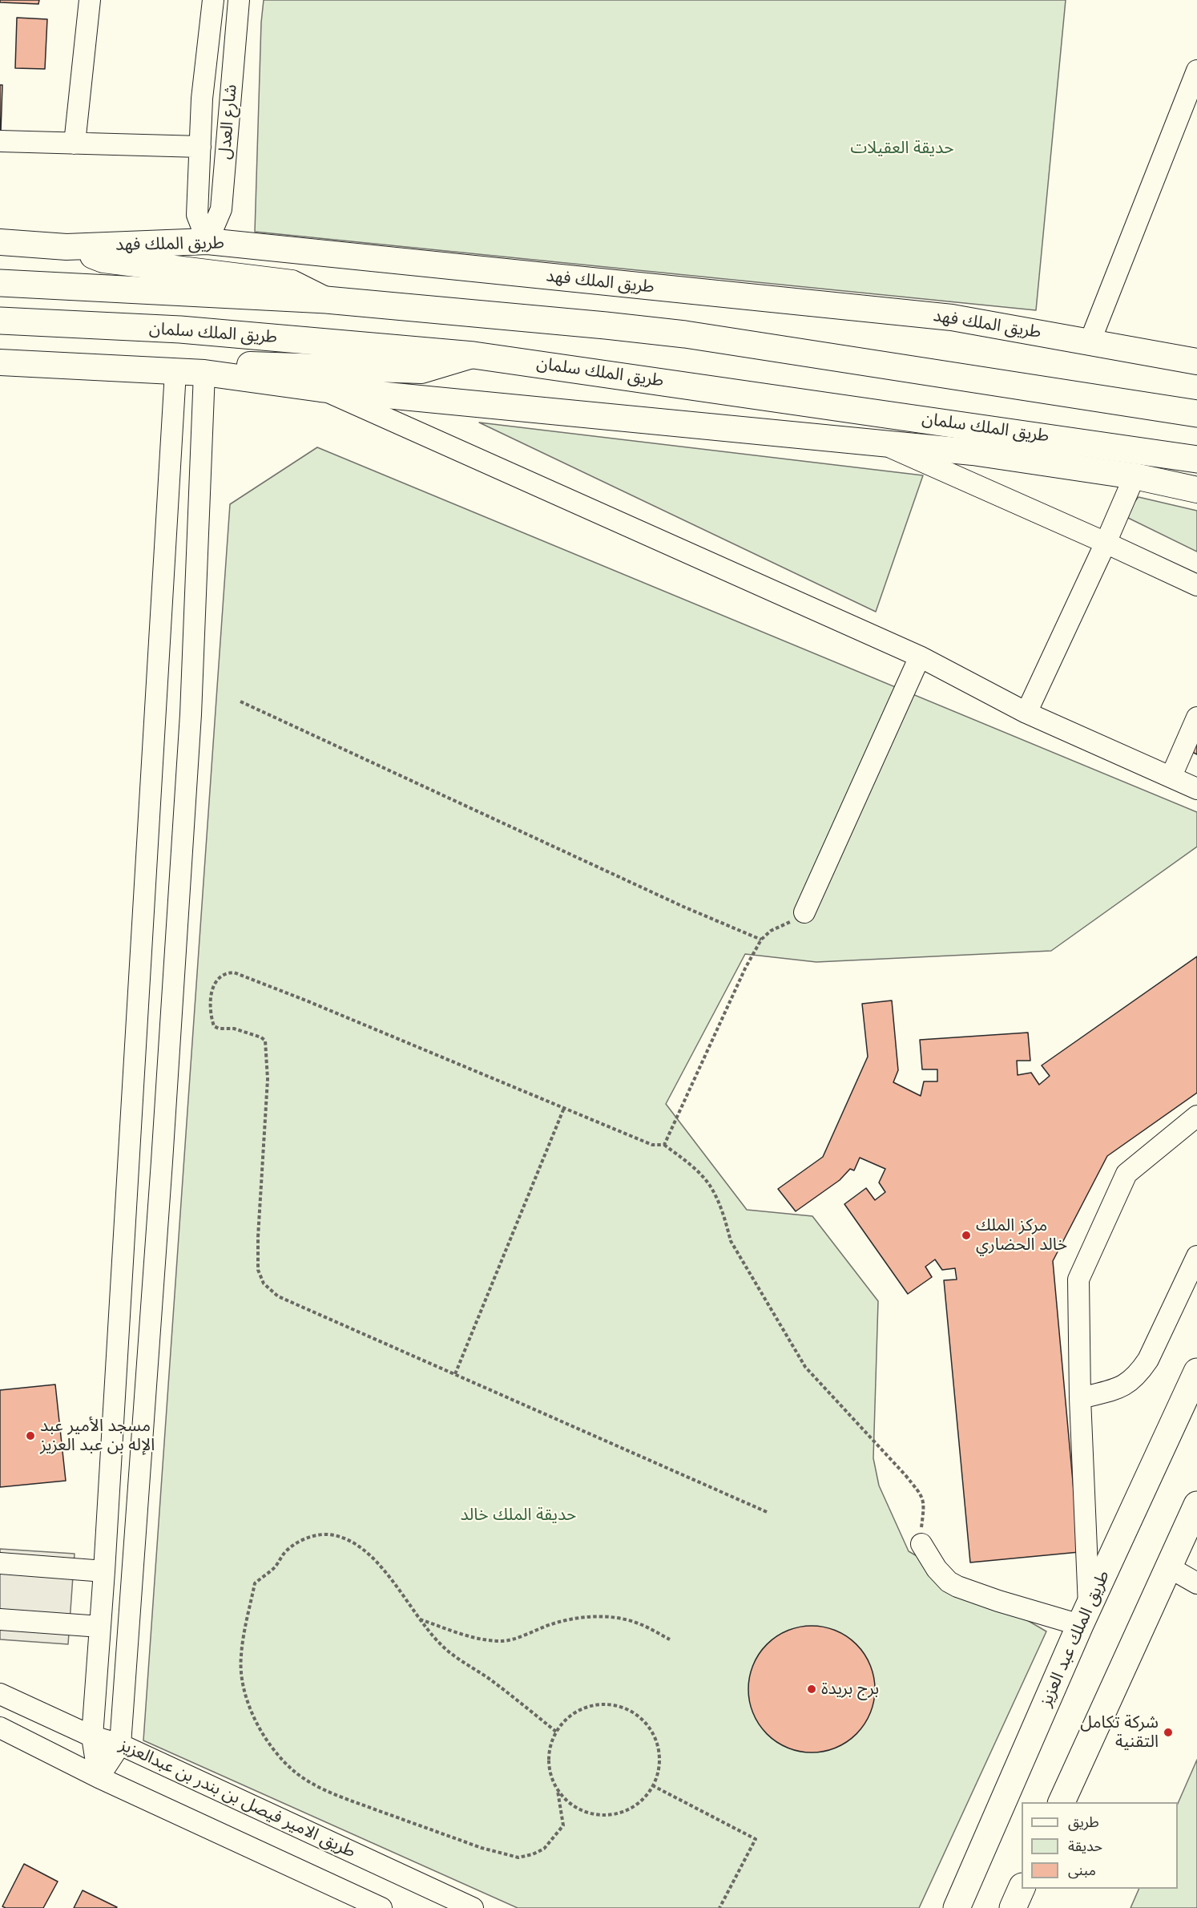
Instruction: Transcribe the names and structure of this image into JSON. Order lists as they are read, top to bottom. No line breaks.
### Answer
{"streets":{"highway":["طريق الملك سلمان","طريق الملك عبد العزيز"],"main road":["طريق الملك فهد"],"street":["شارع العدل","طريق الامير فيصل بن بندر بن عبدالعزيز"]},"crossings":[["شارع العدل","طريق الملك فهد"]],"parks":["حديقة العقيلات","حديقة الملك خالد"],"places":["مركز الملك خالد الحضاري","مسجد الأمير عبد الإله بن عبد العزيز","برج بريدة","شركة تكامل التقنية"],"legend":["طريق","حديقة","مبنى"]}
